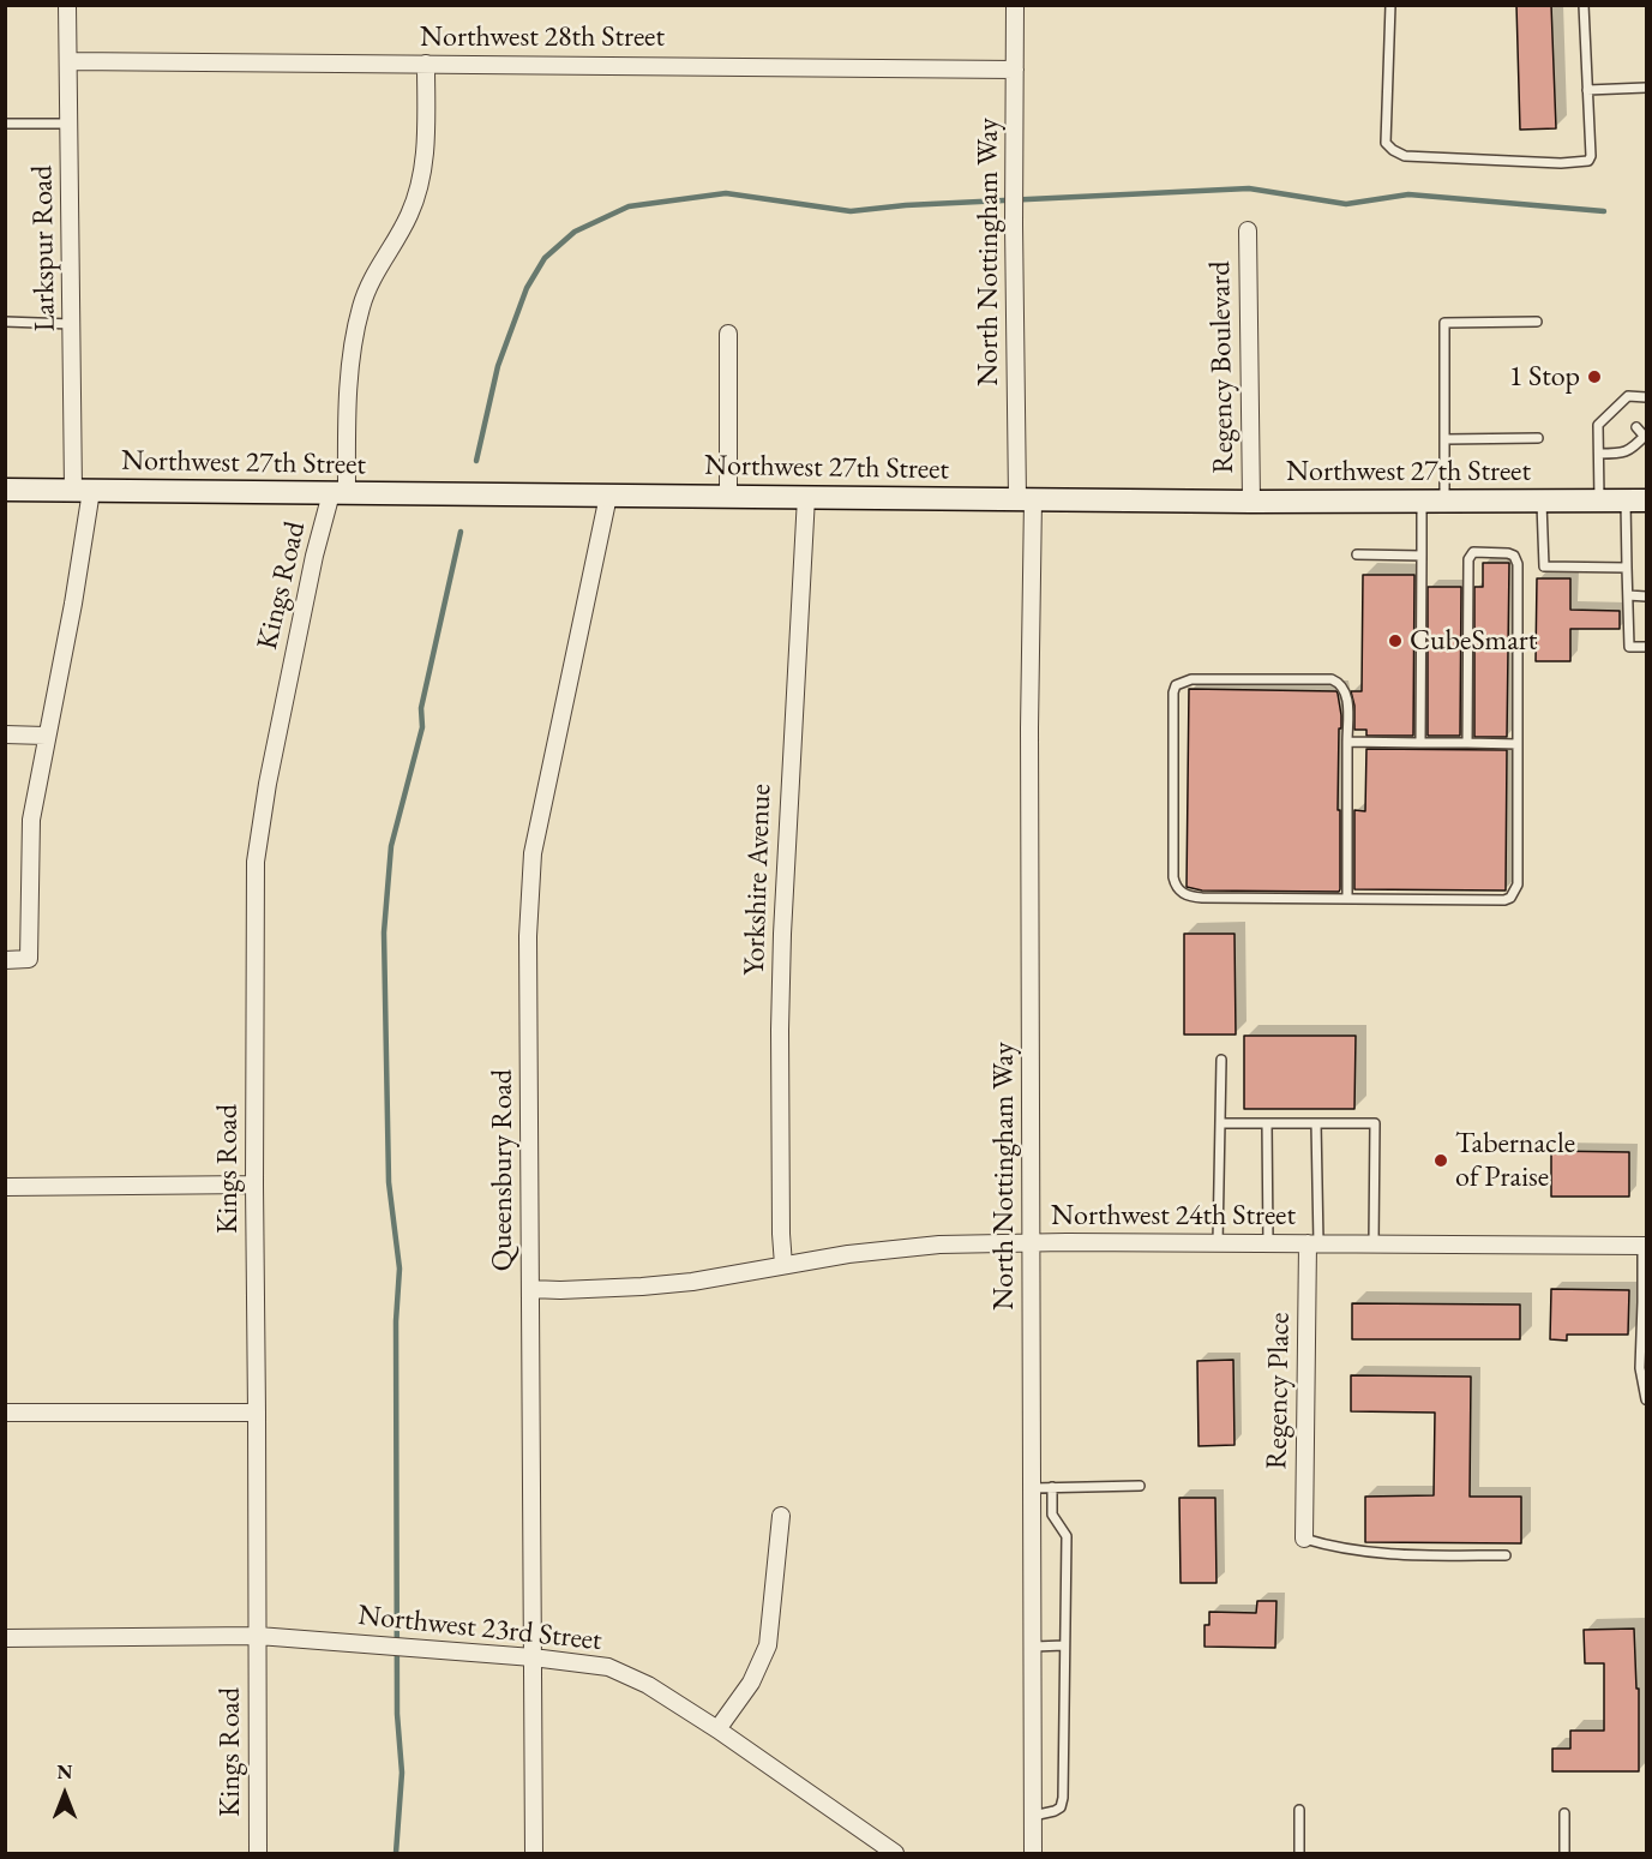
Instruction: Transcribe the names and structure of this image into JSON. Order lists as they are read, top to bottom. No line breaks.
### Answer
{"streets":{"main road":["Northwest 27th Street"],"street":["Northwest 28th Street","Larkspur Road","North Nottingham Way","Regency Boulevard","Kings Road","Yorkshire Avenue","Queensbury Road","Northwest 24th Street","Regency Place","Northwest 23rd Street"]},"crossings":[["Northwest 28th Street","Larkspur Road"],["Northwest 28th Street","North Nottingham Way"],["Northwest 28th Street","Kings Road"],["Larkspur Road","Northwest 27th Street"],["North Nottingham Way","Northwest 27th Street"],["North Nottingham Way","Northwest 24th Street"],["Regency Boulevard","Northwest 27th Street"],["Northwest 27th Street","Kings Road"],["Northwest 27th Street","Yorkshire Avenue"],["Northwest 27th Street","Queensbury Road"],["Kings Road","Northwest 23rd Street"],["Yorkshire Avenue","Northwest 24th Street"],["Queensbury Road","Northwest 24th Street"],["Queensbury Road","Northwest 23rd Street"],["Northwest 24th Street","Regency Place"]],"places":["1 Stop","CubeSmart","Tabernacle of Praise"],"north":"top"}
